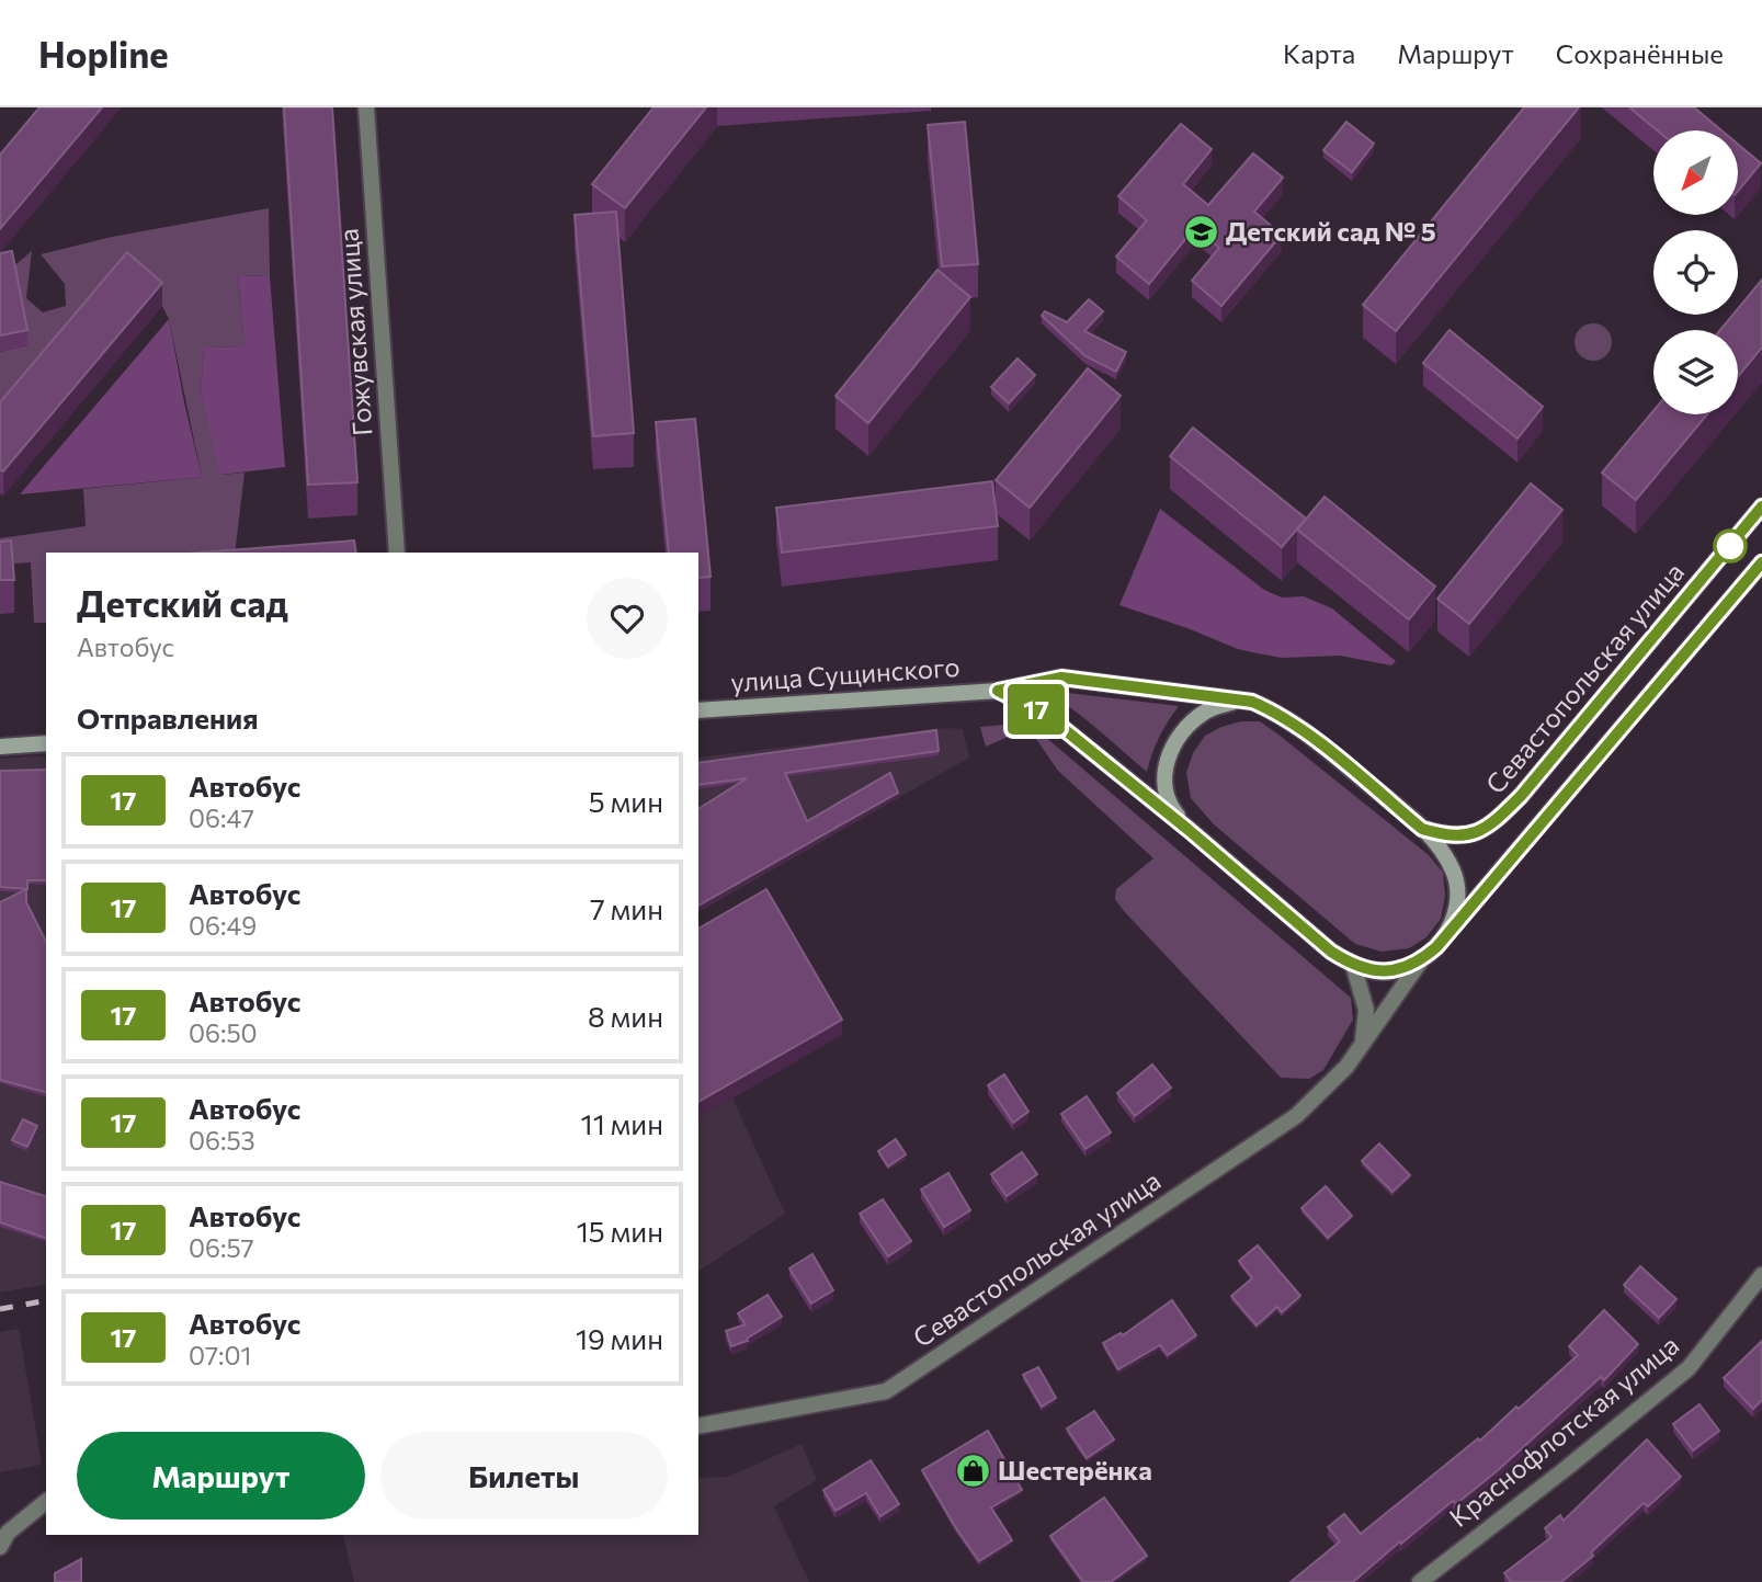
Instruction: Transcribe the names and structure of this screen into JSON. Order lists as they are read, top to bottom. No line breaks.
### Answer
{"streets":{"street":["Гожувская улица","улица Сущинского","Севастопольская улица","Краснофлотская улица"]},"crossings":[["улица Сущинского","Севастопольская улица"]],"places":{"school or university":["Детский сад № 5"],"shop":["Шестерёнка"]},"lines":["bus line 17"],"north":"bottom left","page":{"header":"Hopline","nav":["Карта","Маршрут","Сохранённые"],"on_map":"17","heading":[["Детский сад","Автобус"],"Отправления"],"list":[{"mark":"17","name":"Автобус","note":"06:47","value":"5 мин"},{"mark":"17","name":"Автобус","note":"06:49","value":"7 мин"},{"mark":"17","name":"Автобус","note":"06:50","value":"8 мин"},{"mark":"17","name":"Автобус","note":"06:53","value":"11 мин"},{"mark":"17","name":"Автобус","note":"06:57","value":"15 мин"},{"mark":"17","name":"Автобус","note":"07:01","value":"19 мин"}],"buttons":["Маршрут","Билеты"]}}
